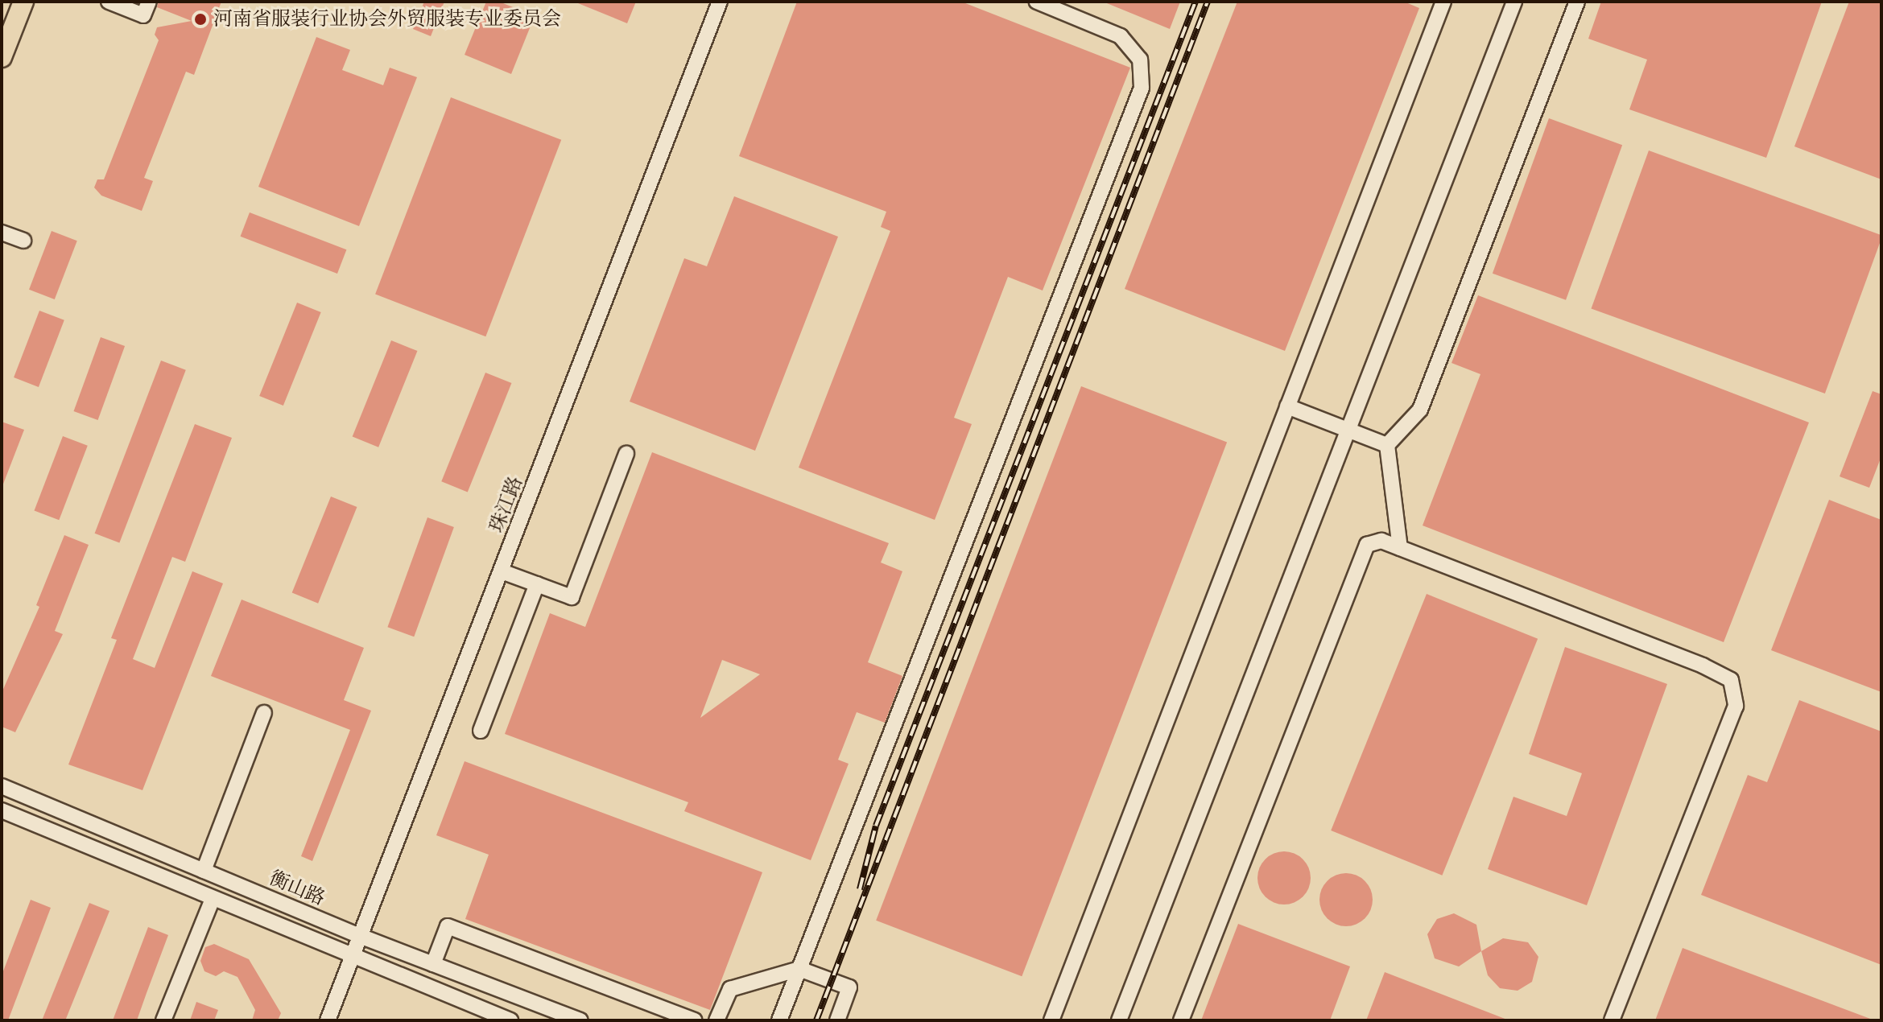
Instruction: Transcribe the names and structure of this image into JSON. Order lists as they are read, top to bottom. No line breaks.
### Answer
{"streets":{"street":["珠江路","衡山路"]},"crossings":[["珠江路","衡山路"]],"places":["河南省服装行业协会外贸服装专业委员会"]}
